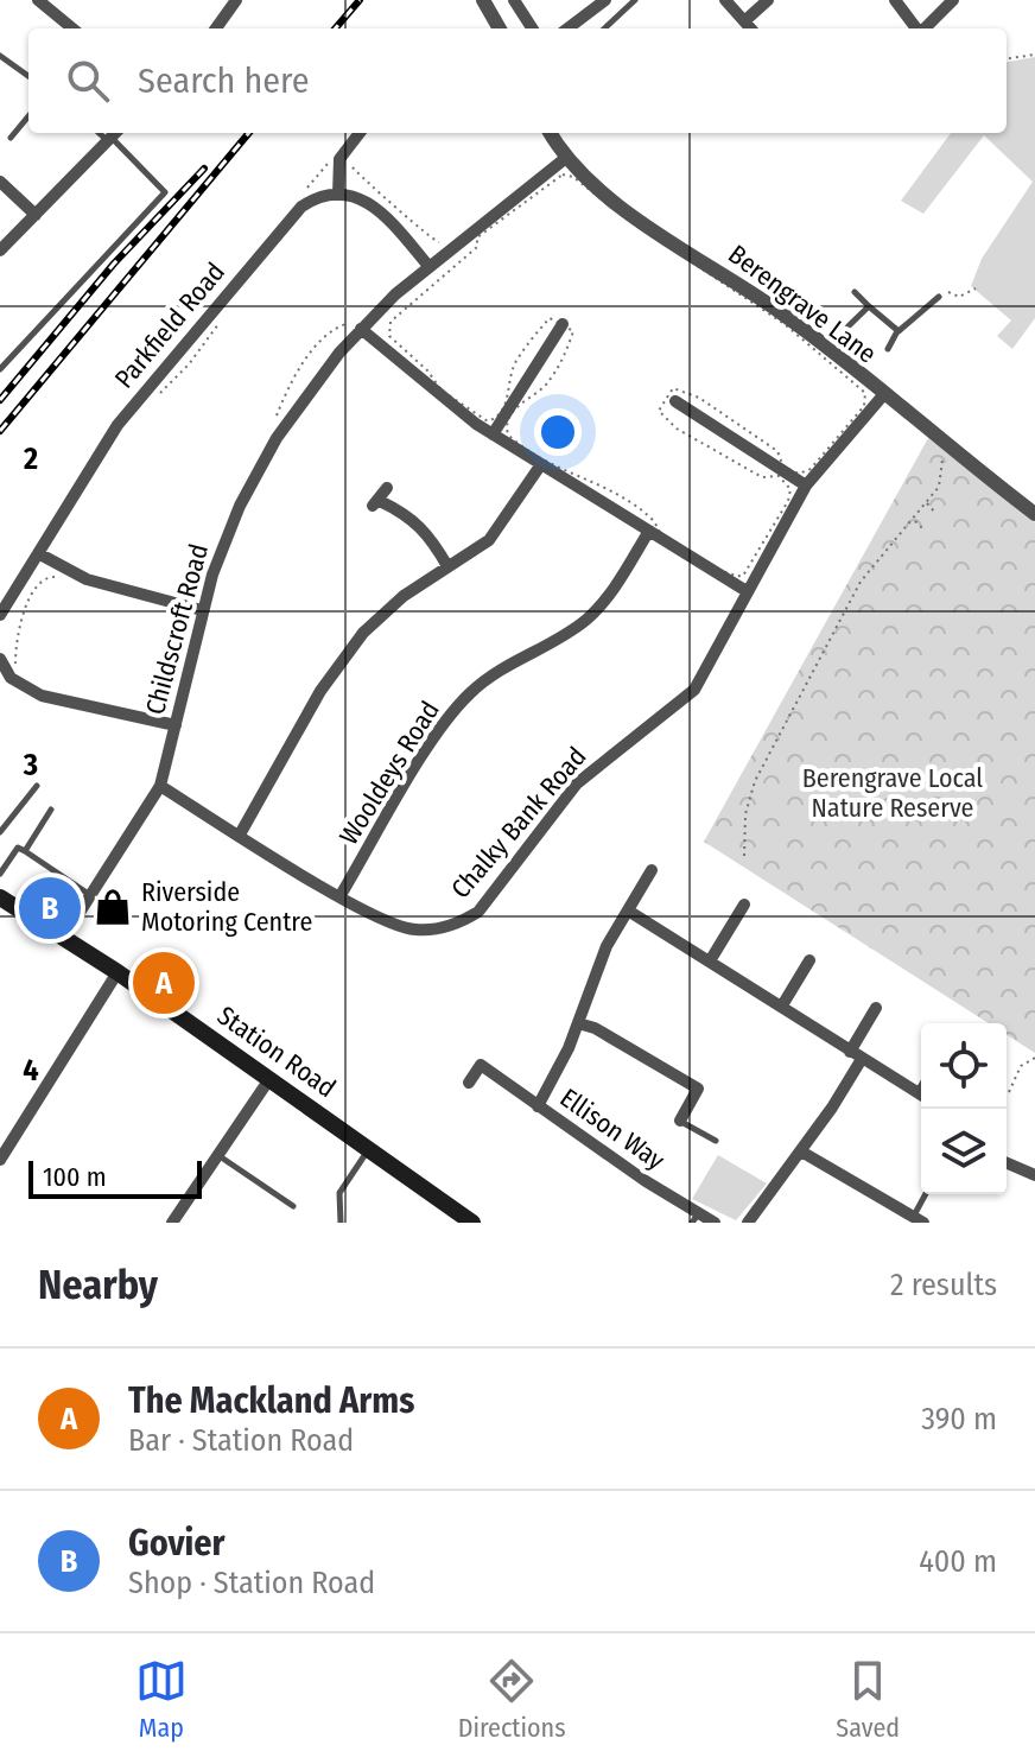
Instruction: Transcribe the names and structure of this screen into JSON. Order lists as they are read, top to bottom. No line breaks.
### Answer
{"streets":{"main road":["Station Road"],"street":["Berengrave Lane","Parkfield Road","Childscroft Road","Wooldeys Road","Chalky Bank Road","Ellison Way"]},"crossings":[["Berengrave Lane","Childscroft Road"],["Berengrave Lane","Chalky Bank Road"],["Childscroft Road","Chalky Bank Road"],["Childscroft Road","Station Road"],["Wooldeys Road","Chalky Bank Road"]],"parks":["Berengrave Local Nature Reserve"],"places":{"shop":["Riverside Motoring Centre"]},"scale_bar":"100 m","page":{"search":"Search here","pins":["B","A"],"scale":"100 m","heading":["Nearby","2 results"],"list":[{"mark":"A","name":"The Mackland Arms","note":"Bar · Station Road","value":"390 m"},{"mark":"B","name":"Govier","note":"Shop · Station Road","value":"400 m"}],"nav":["Map","Directions","Saved"]},"grid":{"rows":["2","3","4"]}}
